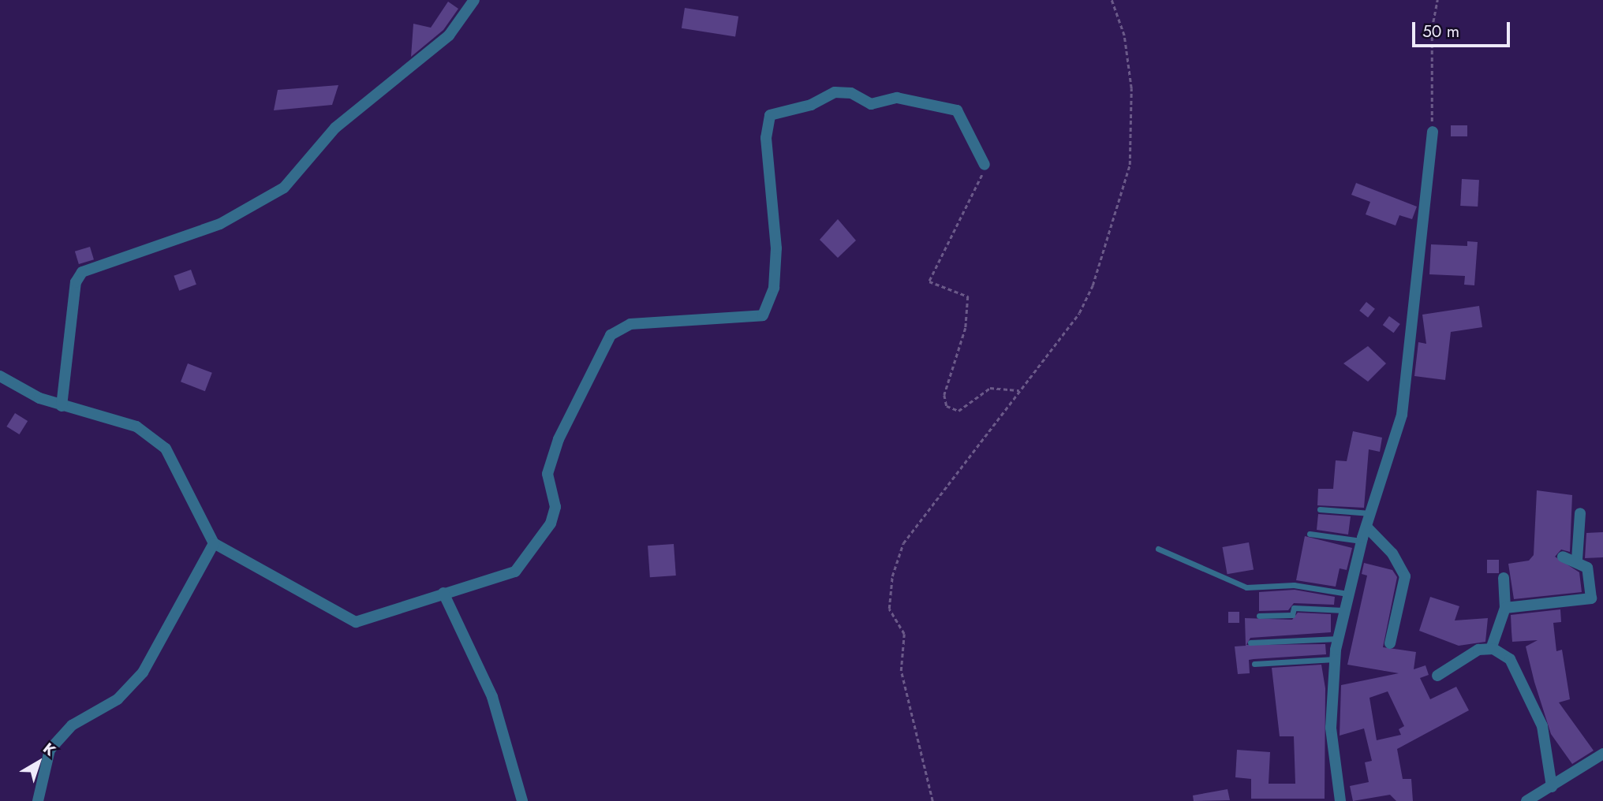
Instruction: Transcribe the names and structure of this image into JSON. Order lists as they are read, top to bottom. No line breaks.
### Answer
{"scale_bar":"50 m","north":"top right"}
